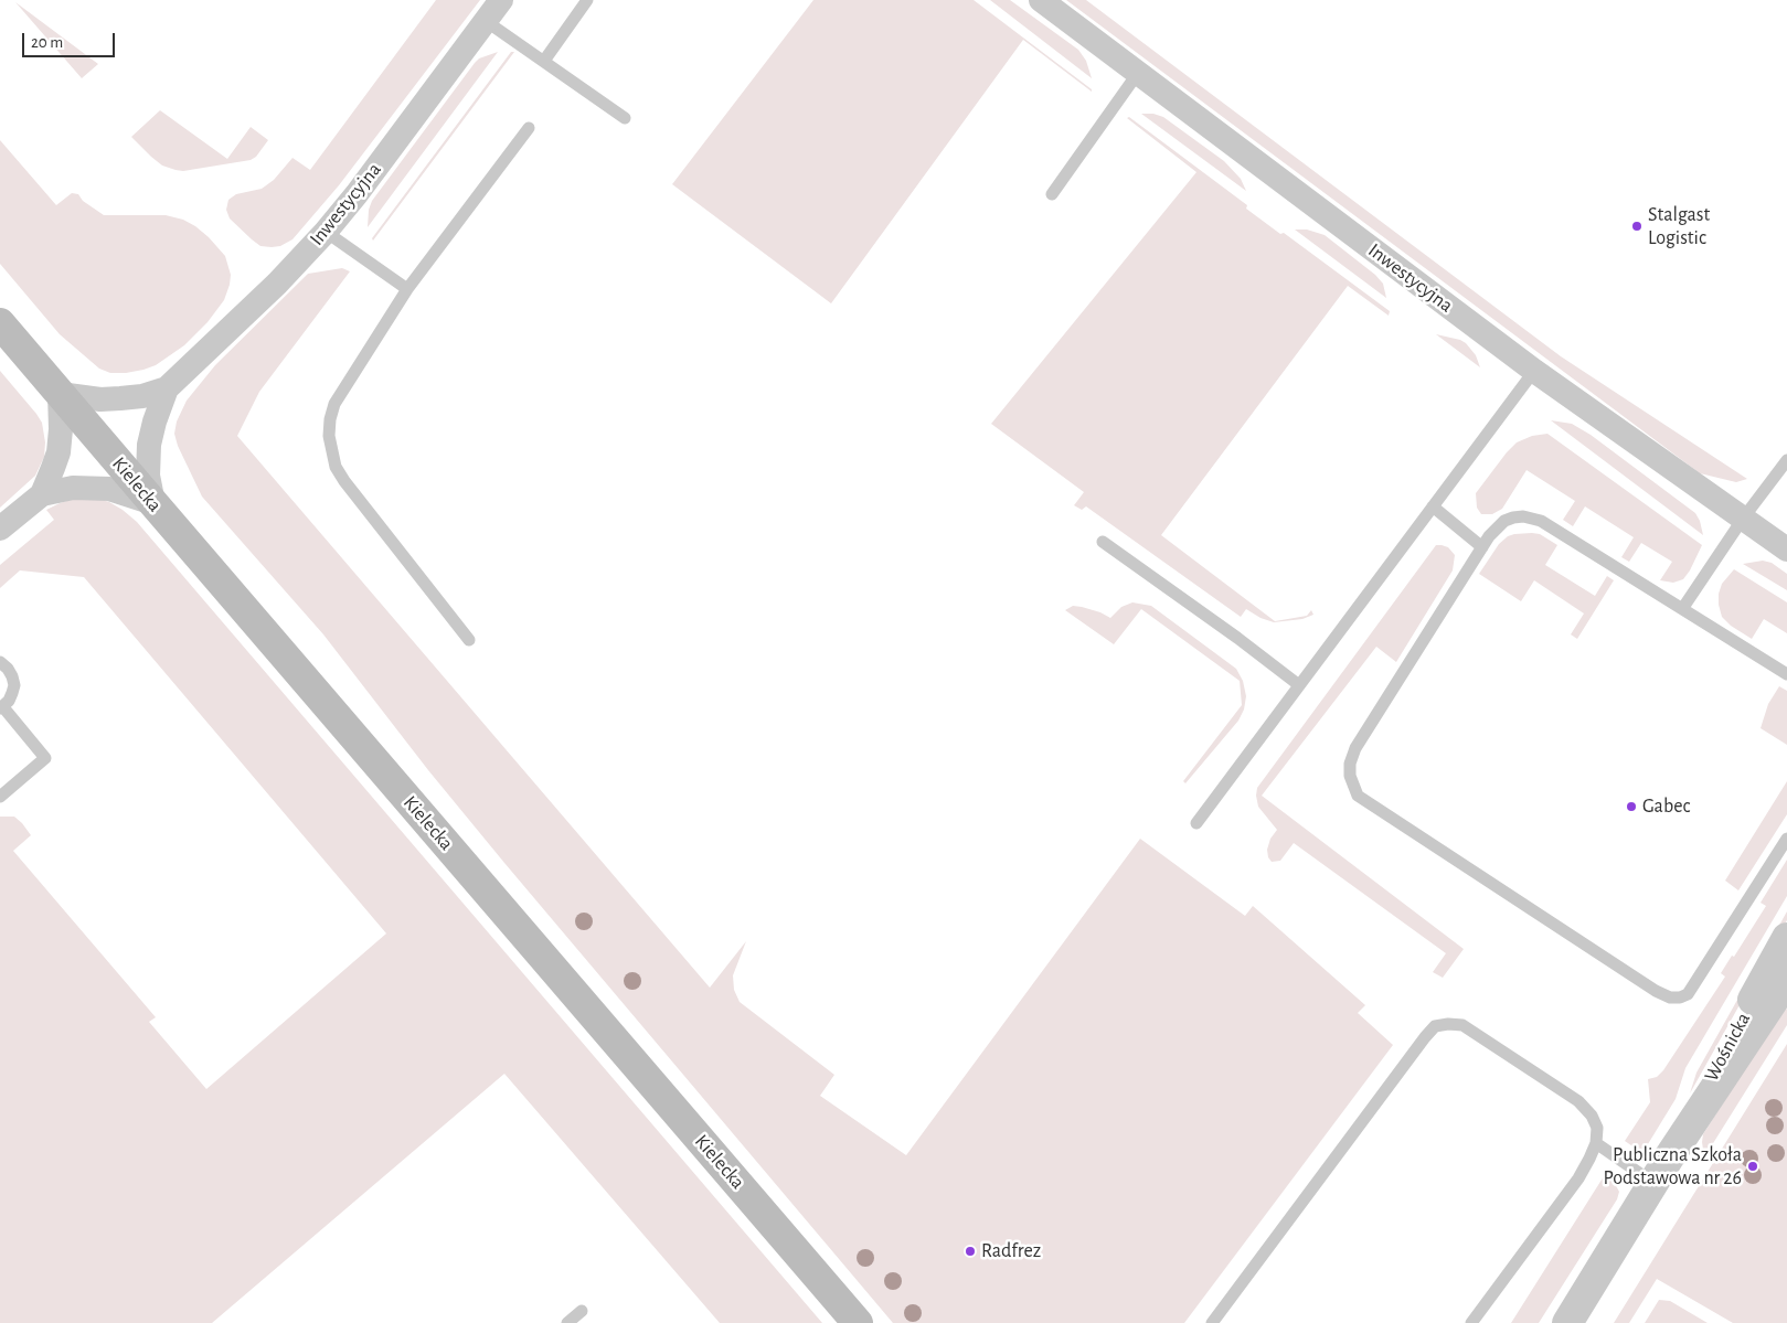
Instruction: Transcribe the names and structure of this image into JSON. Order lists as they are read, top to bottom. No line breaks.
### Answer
{"streets":{"main road":["Kielecka"],"street":["Inwestycyjna","Wośnicka"]},"crossings":[["Inwestycyjna","Kielecka"]],"places":["Stalgast Logistic","Gabec","Publiczna Szkoła Podstawowa nr 26","Radfrez"],"scale_bar":"20 m"}
